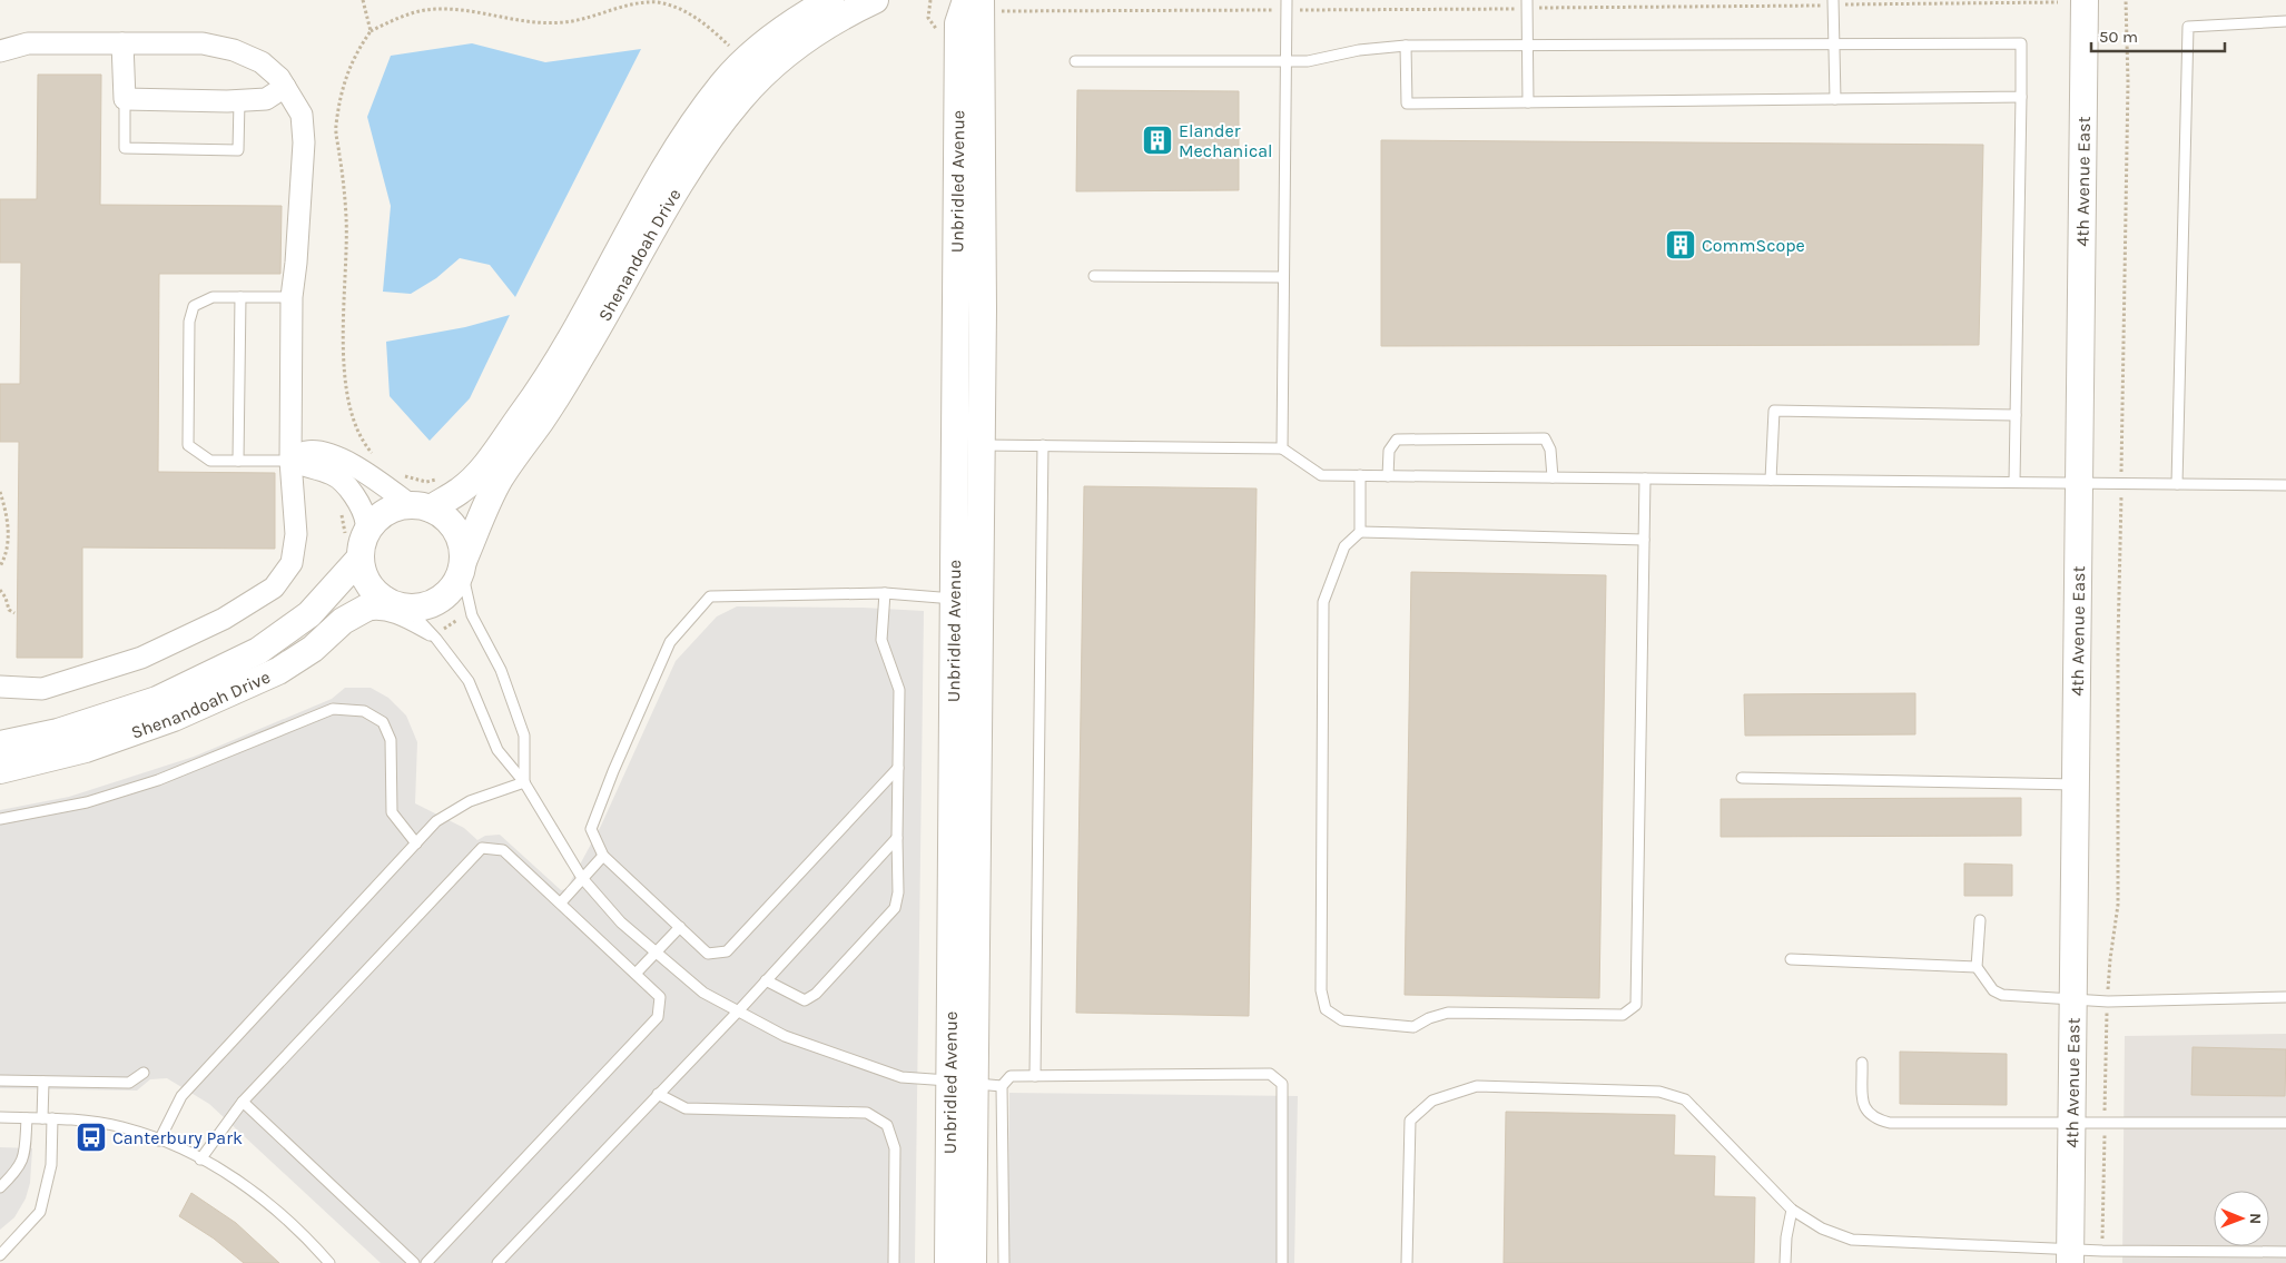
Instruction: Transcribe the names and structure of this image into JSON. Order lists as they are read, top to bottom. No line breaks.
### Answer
{"streets":{"street":["Unbridled Avenue","4th Avenue East","Shenandoah Drive"]},"places":{"building":["Elander Mechanical","CommScope"],"bus stop":["Canterbury Park"]},"scale_bar":"50 m","north":"right"}
